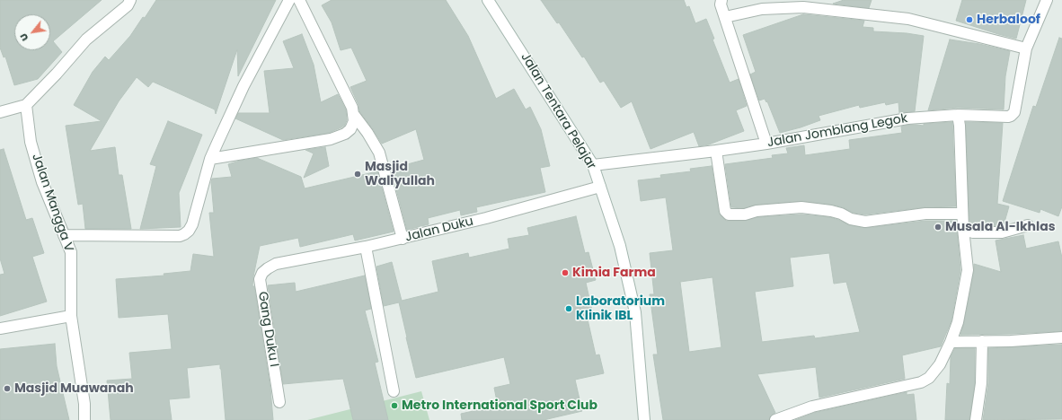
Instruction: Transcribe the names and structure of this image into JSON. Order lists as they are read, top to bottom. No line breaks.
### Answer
{"streets":{"street":["Jalan Tentara Pelajar","Jalan Jomblang Legok","Jalan Mangga V","Jalan Duku","Gang Duku I"]},"crossings":[["Jalan Tentara Pelajar","Jalan Jomblang Legok"],["Jalan Tentara Pelajar","Jalan Duku"],["Jalan Duku","Gang Duku I"]],"places":["Herbaloof","Masjid Waliyullah","Musala Al-Ikhlas","Kimia Farma","Laboratorium Klinik IBL","Masjid Muawanah","Metro International Sport Club"],"north":"bottom left"}
